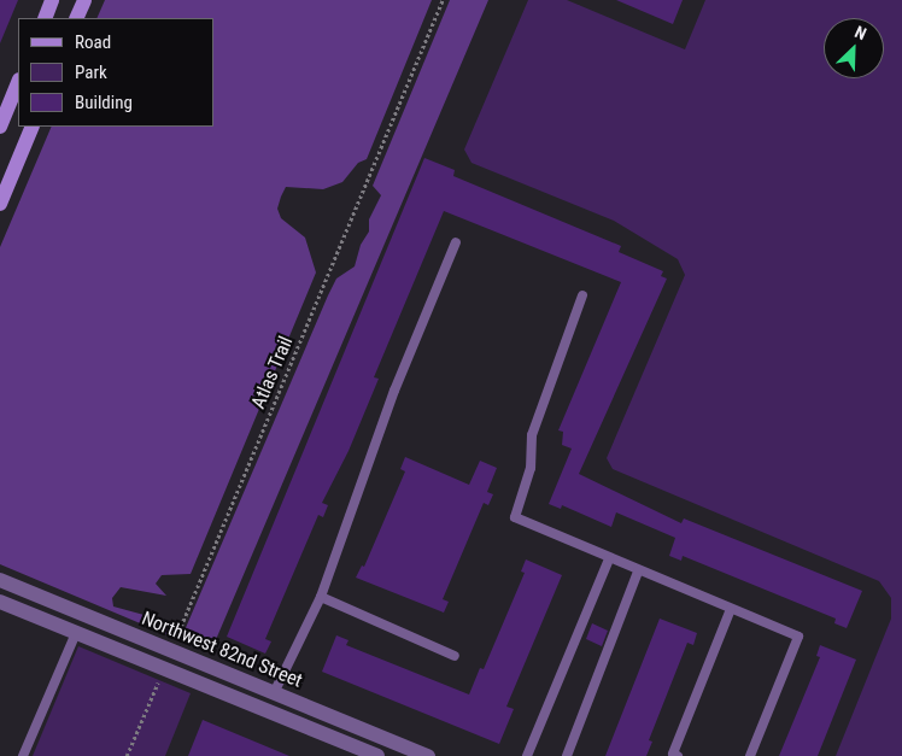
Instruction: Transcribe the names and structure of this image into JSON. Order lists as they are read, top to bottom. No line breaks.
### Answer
{"streets":{"street":["Northwest 82nd Street"],"path":["Atlas Trail"]},"crossings":[["Atlas Trail","Northwest 82nd Street"]],"legend":["Road","Park","Building"],"north":"top right"}
